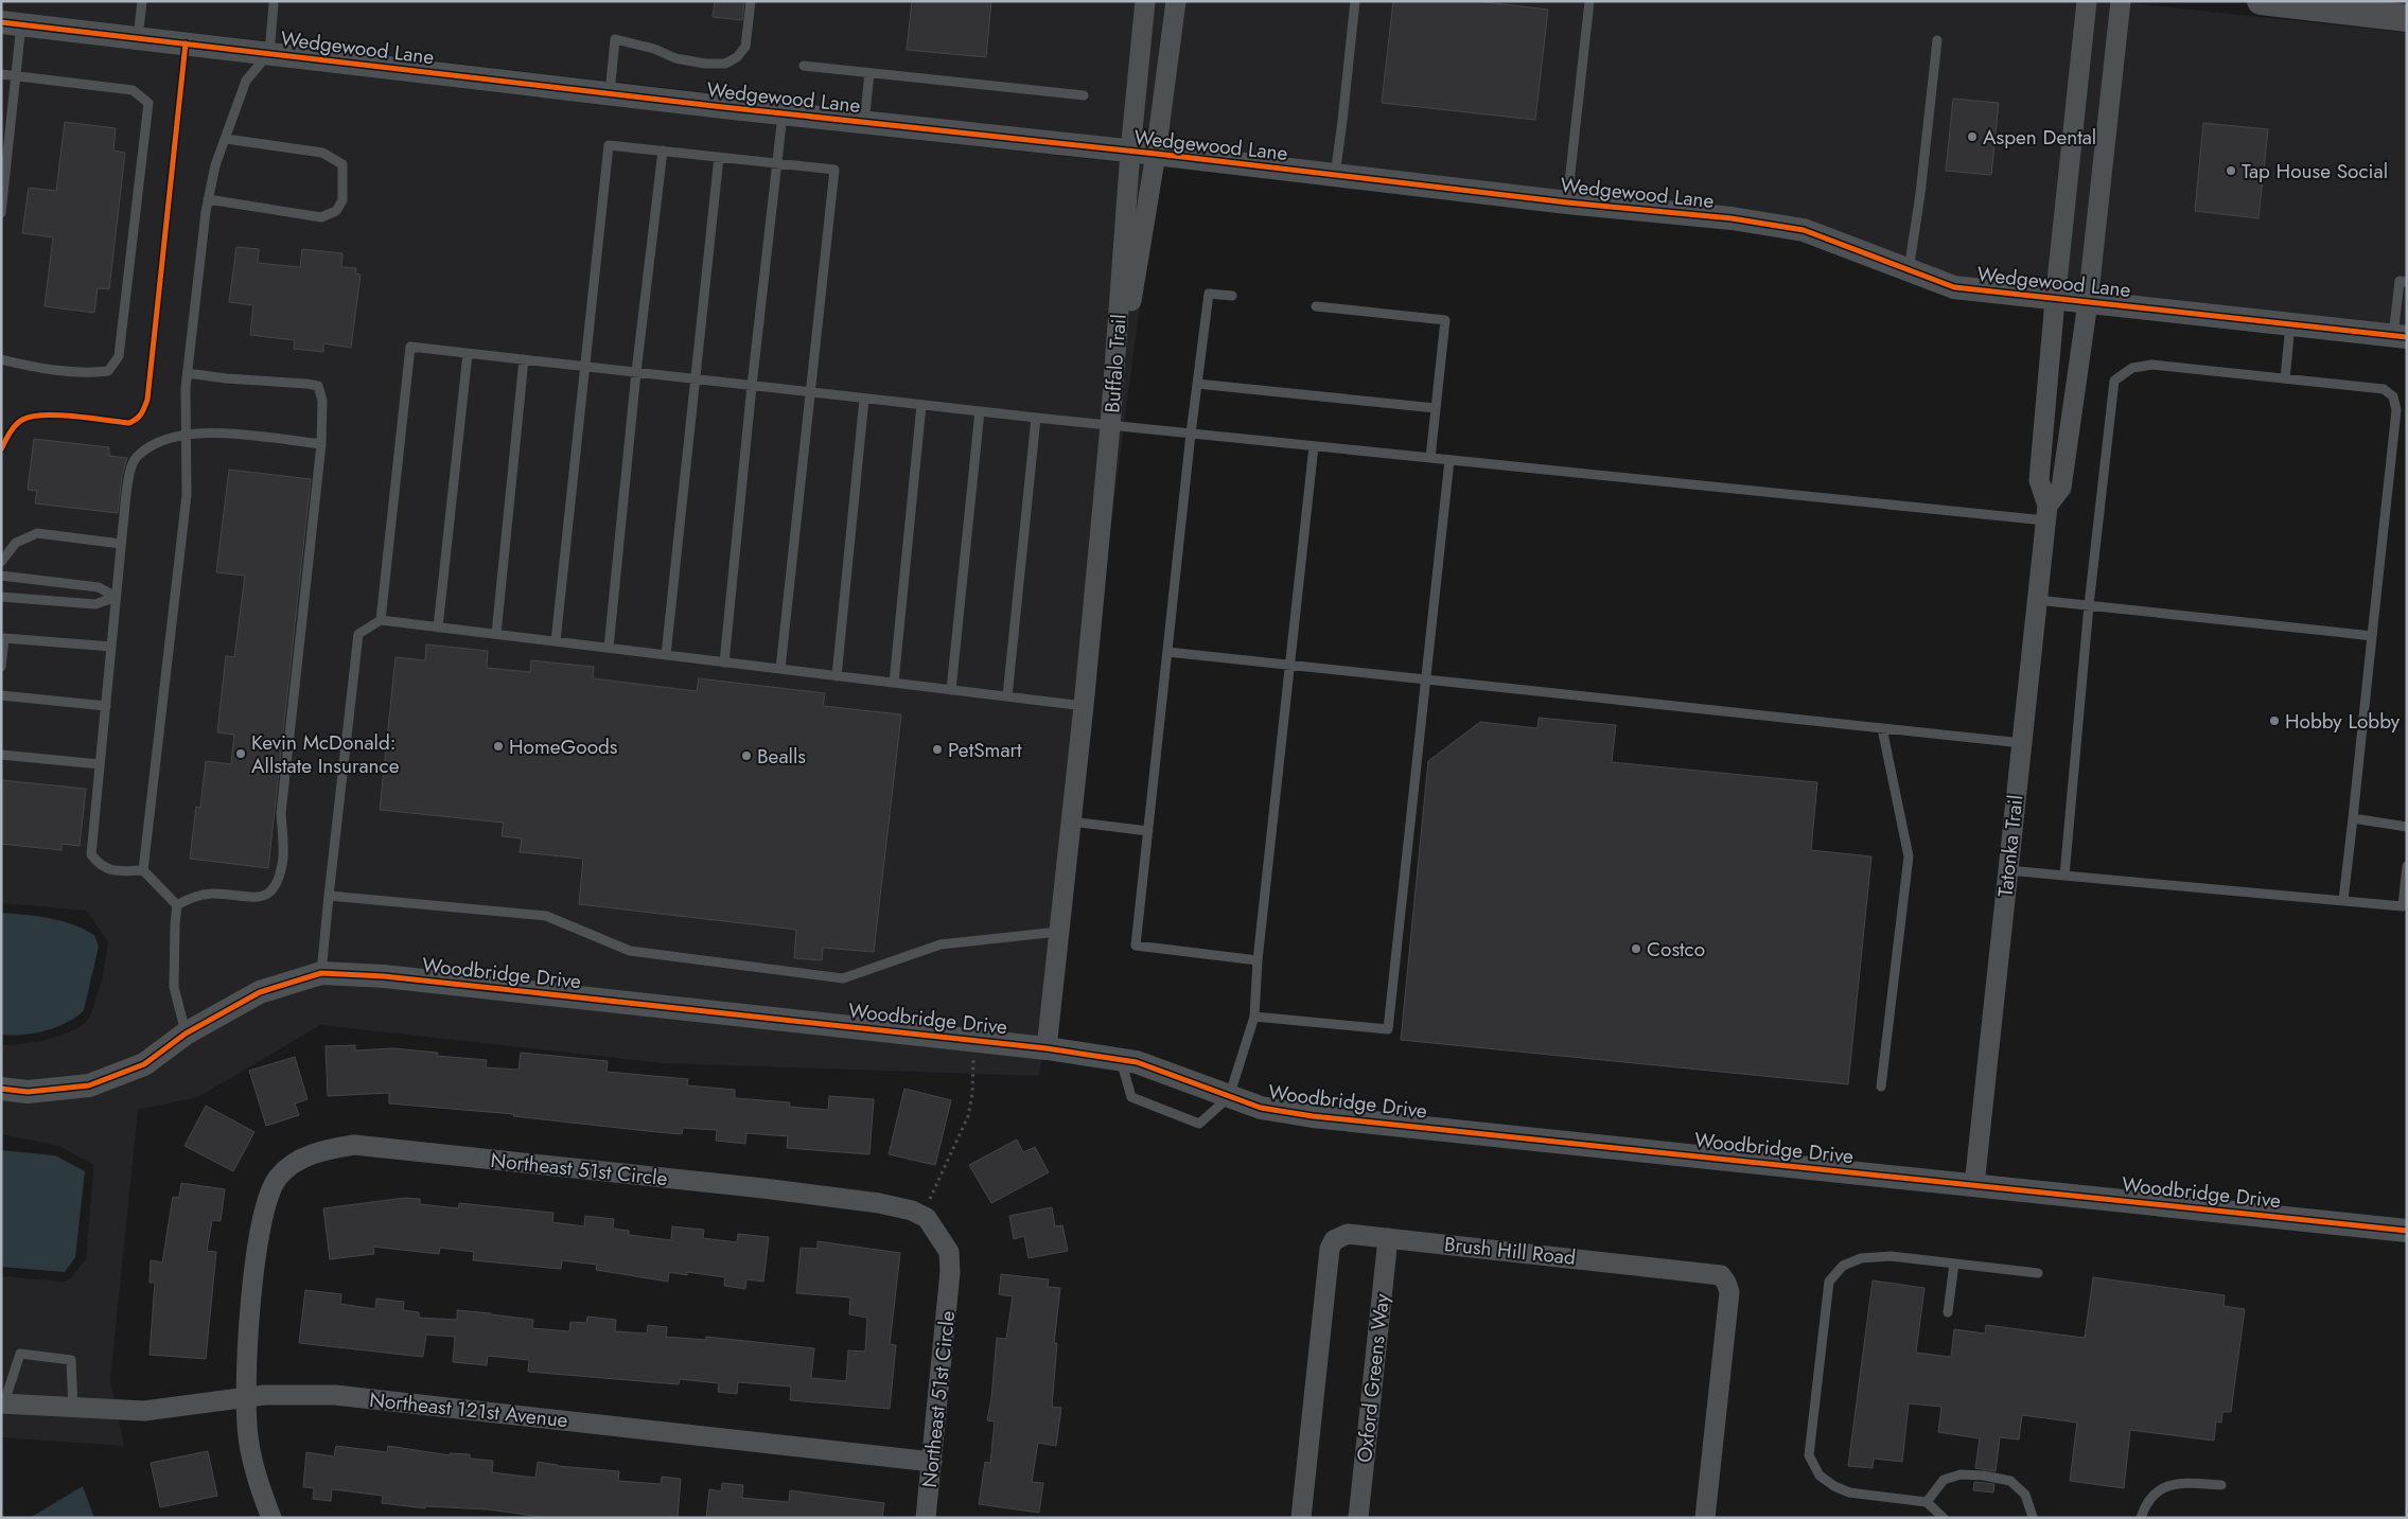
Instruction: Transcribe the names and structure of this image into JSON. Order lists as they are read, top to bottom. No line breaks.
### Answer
{"streets":{"street":["Wedgewood Lane","Buffalo Trail","Tatonka Trail","Woodbridge Drive","Northeast 51st Circle","Brush Hill Road","Oxford Greens Way","Northeast 121st Avenue"]},"crossings":[["Wedgewood Lane","Buffalo Trail"],["Tatonka Trail","Woodbridge Drive"],["Northeast 51st Circle","Northeast 121st Avenue"],["Brush Hill Road","Oxford Greens Way"]],"places":["Aspen Dental","Tap House Social","Hobby Lobby","HomeGoods","PetSmart","Kevin McDonald: Allstate Insurance","Bealls","Costco"]}
